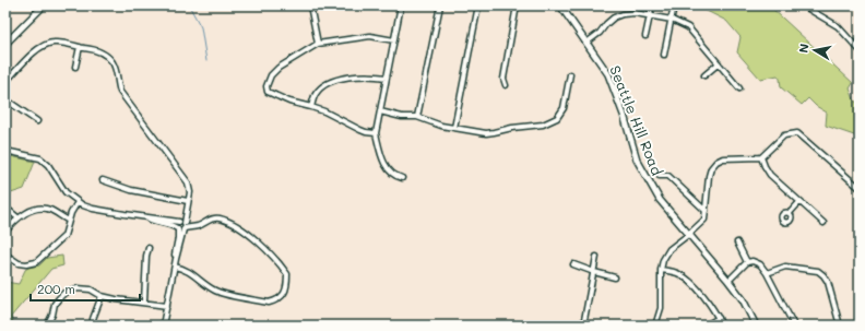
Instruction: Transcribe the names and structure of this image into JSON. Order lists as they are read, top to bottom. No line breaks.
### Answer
{"streets":{"main road":["Seattle Hill Road"]},"scale_bar":"200 m","north":"left"}
